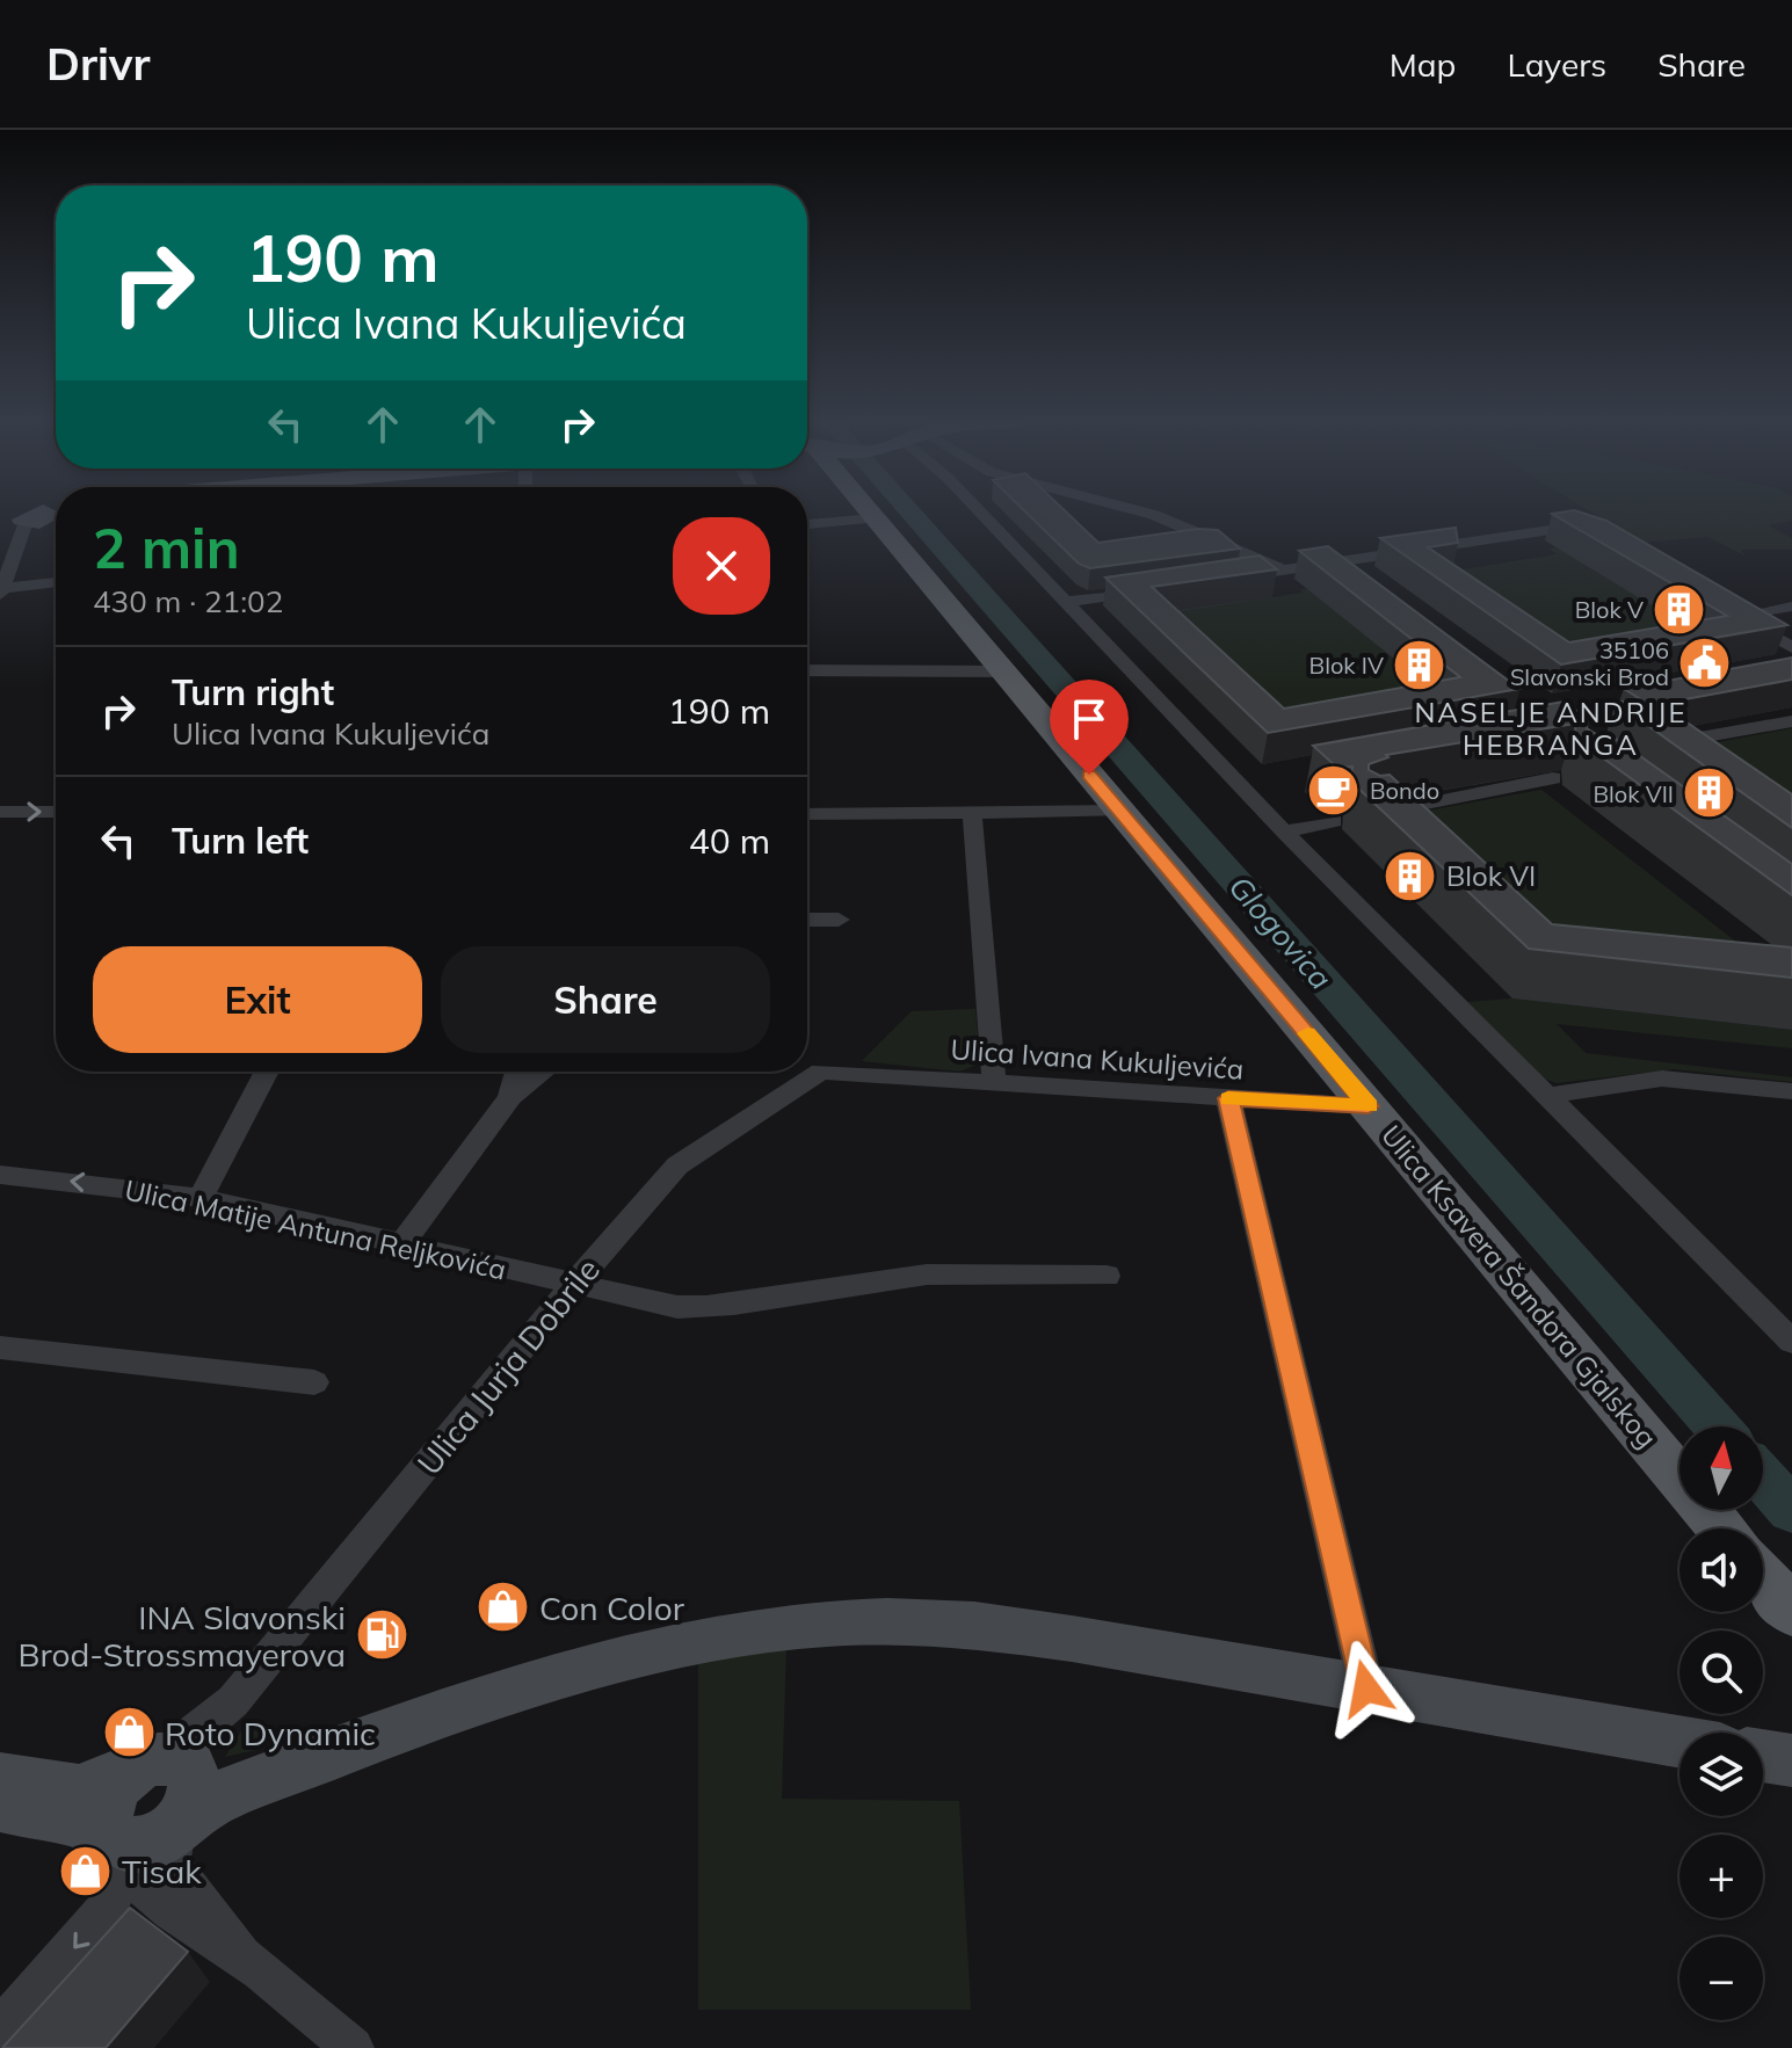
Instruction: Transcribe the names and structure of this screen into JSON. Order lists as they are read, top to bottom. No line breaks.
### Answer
{"streets":{"main road":["Ulica Ksavera Šandora Gjalskog"],"street":["Ulica Ivana Kukuljevića","Ulica Matije Antuna Reljkovića","Ulica Jurja Dobrile"]},"crossings":[["Ulica Ivana Kukuljevića","Ulica Ksavera Šandora Gjalskog"],["Ulica Ivana Kukuljevića","Ulica Jurja Dobrile"],["Ulica Matije Antuna Reljkovića","Ulica Jurja Dobrile"]],"districts":["NASELJE ANDRIJE HEBRANGA"],"water":["Glogovica"],"places":{"building":["Blok V","Blok IV","Blok VII","Blok VI"],"public building":["35106 Slavonski Brod"],"cafe":["Bondo"],"shop":["Con Color","Roto Dynamic","Tisak"],"fuel station":["INA Slavonski Brod-Strossmayerova"]},"north":"top","page":{"header":"Drivr","nav":["Map","Layers","Share"],"turn":["190 m","Ulica Ivana Kukuljevića"],"heading":["2 min","430 m · 21:02"],"list":[{"name":"Turn right","note":"Ulica Ivana Kukuljevića","value":"190 m"},{"name":"Turn left","value":"40 m"}],"buttons":["Exit","Share"],"map_buttons":["+","−"]}}
